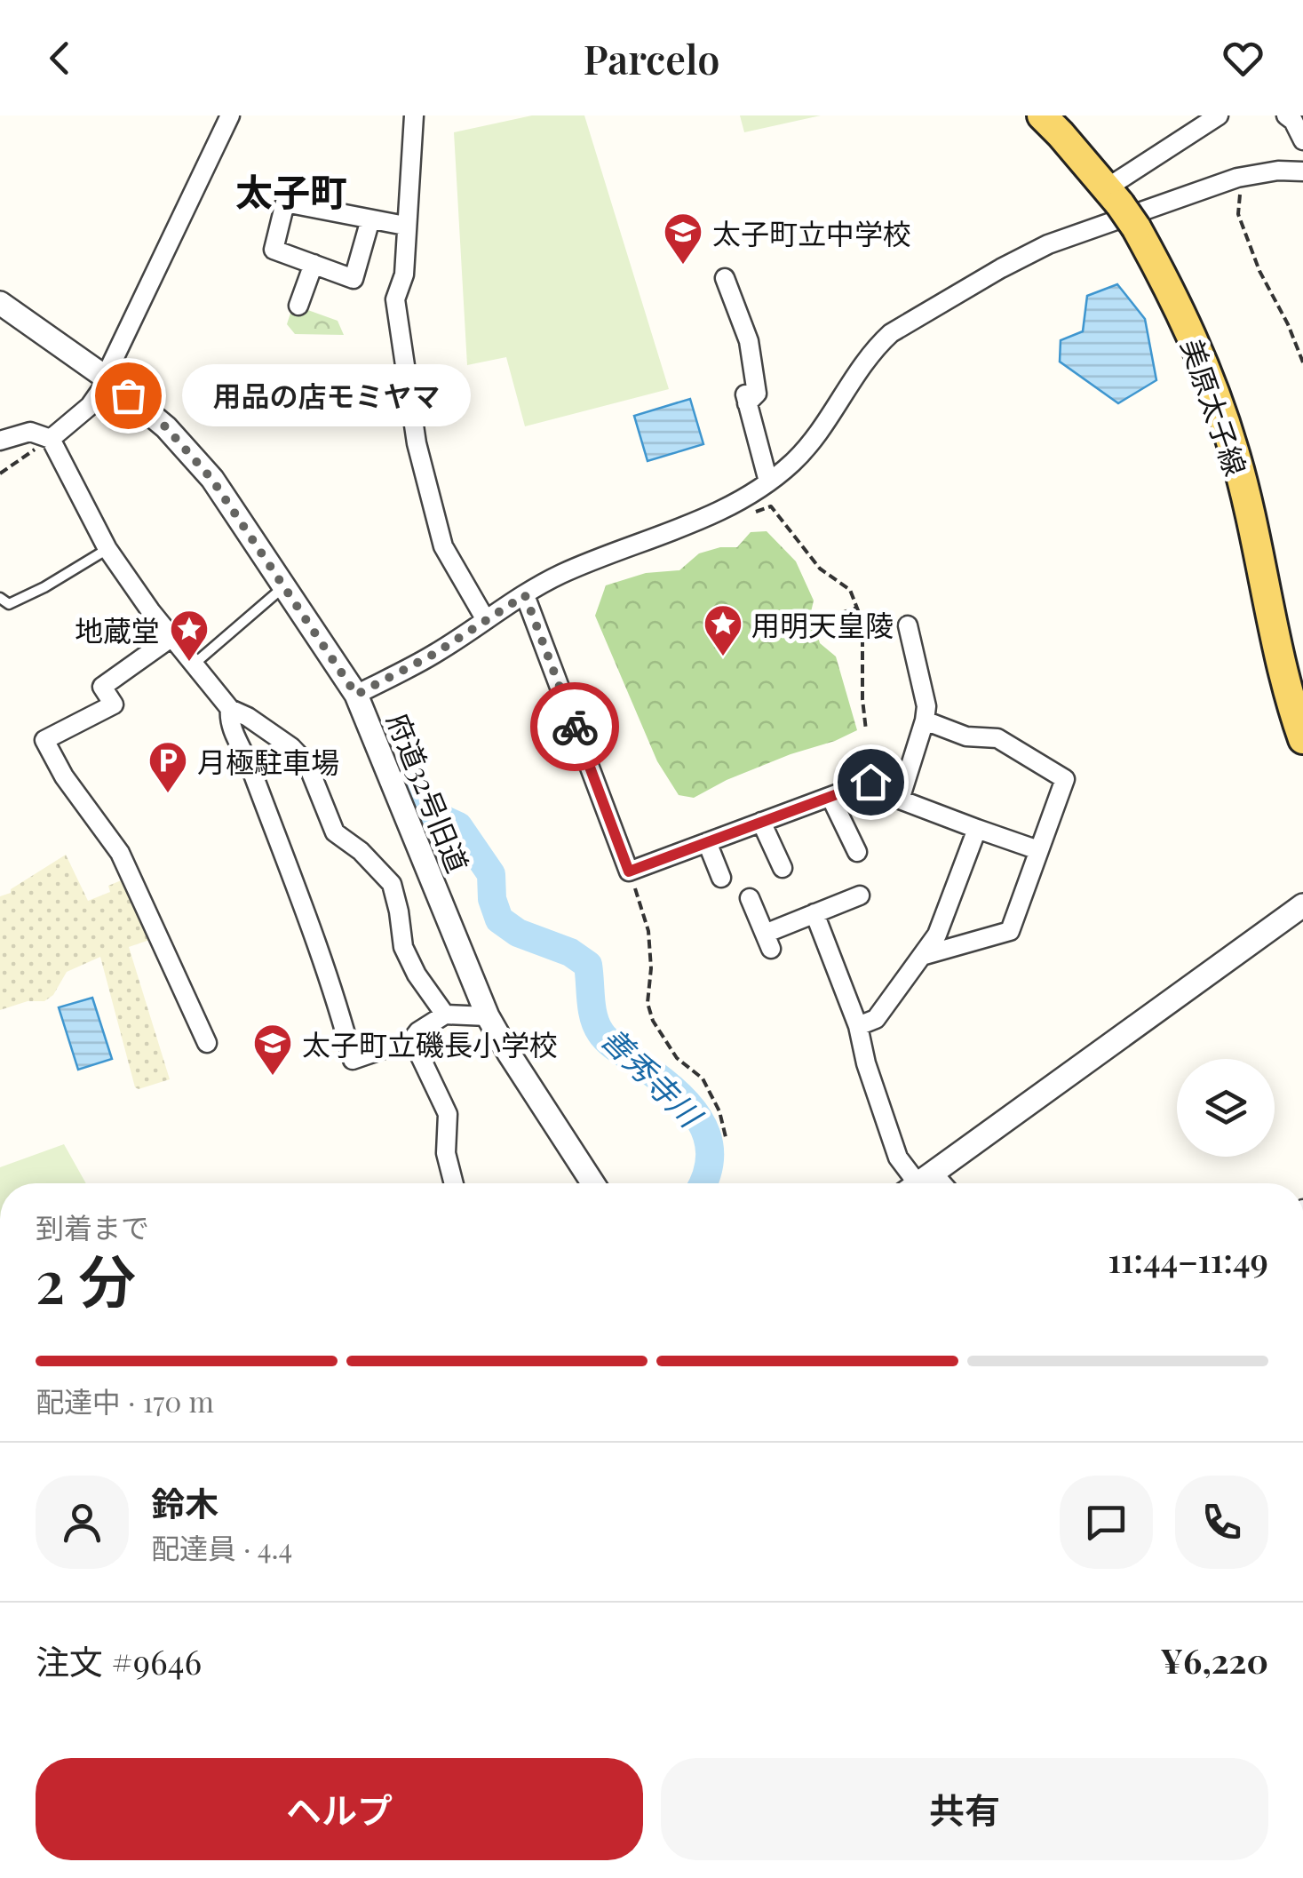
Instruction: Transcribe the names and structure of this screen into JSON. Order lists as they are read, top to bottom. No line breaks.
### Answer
{"streets":{"main road":["美原太子線"],"street":["府道32号旧道"]},"districts":["太子町"],"water":["善秀寺川"],"places":{"school or university":["太子町立中学校","太子町立磯長小学校"],"other":["用品の店モミヤマ"],"place":["用明天皇陵","地蔵堂"],"parking":["月極駐車場"]},"page":{"header":"Parcelo","bubble":"用品の店モミヤマ","heading":["2 分","到着まで","11:44–11:49"],"panel":["鈴木","配達員 · 4.4","注文 #9646","¥6,220"],"bar":"配達中 · 170 m","buttons":["ヘルプ","共有"]}}
